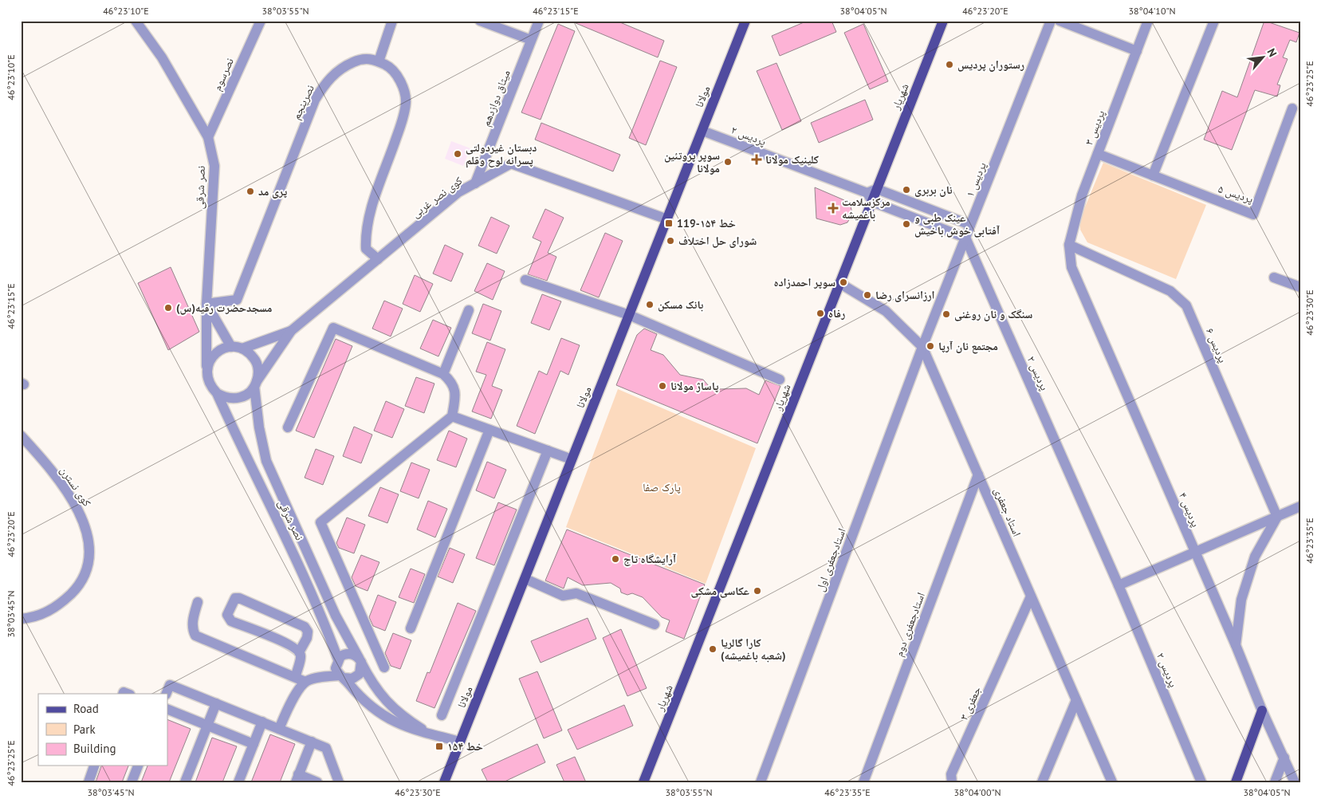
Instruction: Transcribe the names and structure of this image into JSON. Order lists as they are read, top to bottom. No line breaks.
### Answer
{"streets":{"main road":["مولانا","شهریار"],"street":["نصرسوم","میثاق دوازدهم","نصرپنجم","پردیس ۳","پردیس ۲","پردیس ۱","نصر شرقی","پردیس ۵","کوی نصر غربی","پردیس ۶","کوی نسترن","پردیس ۴","استاد جعفری","استادجعفری اول","استادجعفری دوم","جعفری ۳"]},"crossings":[["نصرسوم","نصر شرقی"],["مولانا","پردیس ۲"],["مولانا","کوی نصر غربی"],["شهریار","پردیس ۲"],["شهریار","استاد جعفری"],["میثاق دوازدهم","کوی نصر غربی"],["نصرپنجم","نصر شرقی"],["پردیس ۳","پردیس ۵"],["پردیس ۳","پردیس ۶"],["پردیس ۳","پردیس ۴"],["پردیس ۲","پردیس ۱"],["پردیس ۱","استاد جعفری"],["پردیس ۱","استادجعفری اول"],["نصر شرقی","کوی نصر غربی"],["پردیس ۶","پردیس ۴"],["استاد جعفری","استادجعفری اول"],["استاد جعفری","استادجعفری دوم"],["استاد جعفری","جعفری ۳"]],"parks":["پارک صفا"],"places":{"other":["رستوران پردیس","دبستان غیردولتی پسرانه لوح وقلم","سوپر پروتئین مولانا","نان بربری","پری مد","عینک طبی و آفتابی خوش باخیش","شورای حل اختلاف","سوپر احمدزاده","ارزانسرای رضا","بانک مسکن","مسجدحضرت رقیه(س)","رفاه","سنگک و نان روغنی","مجتمع نان آرپا","پاساژ مولانا","آرایشگاه تاج","عکاسی مشکی","کارا گالریا (شعبه باغمیشه)"],"health":["کلینیک مولانا","مرکزسلامت باغمیشه"],"transit":["خط ۱۵۴-119","خط ۱۵۴"]},"legend":["Road","Park","Building"],"north":"top right","coordinates":["46°23'10\"E","38°03'55\"N","46°23'15\"E","38°04'05\"N","46°23'20\"E","38°04'10\"N","46°23'25\"E","46°23'30\"E","46°23'35\"E","38°03'45\"N","38°04'00\"N"]}
